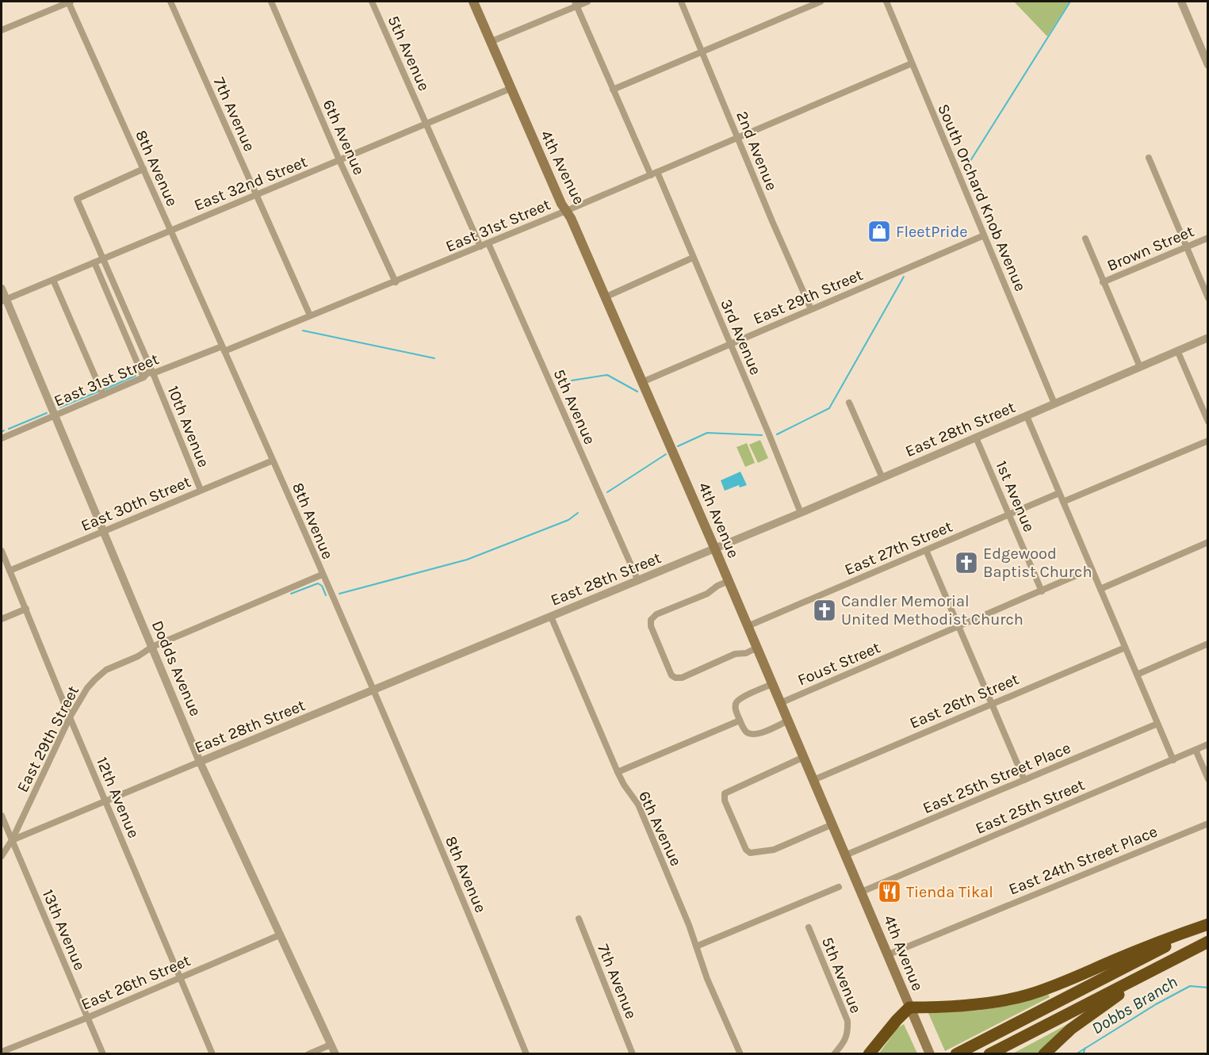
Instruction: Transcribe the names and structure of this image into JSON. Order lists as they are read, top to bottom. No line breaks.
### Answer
{"streets":{"main road":["4th Avenue"],"street":["5th Avenue","7th Avenue","6th Avenue","2nd Avenue","8th Avenue","East 32nd Street","South Orchard Knob Avenue","East 31st Street","Brown Street","East 29th Street","3rd Avenue","10th Avenue","East 28th Street","1st Avenue","East 30th Street","East 27th Street","Foust Street","Dodds Avenue","East 26th Street","East 25th Street Place","12th Avenue","East 25th Street","East 24th Street Place","13th Avenue"]},"crossings":[["5th Avenue","East 32nd Street"],["5th Avenue","East 31st Street"],["5th Avenue","East 28th Street"],["7th Avenue","East 32nd Street"],["7th Avenue","East 31st Street"],["6th Avenue","East 32nd Street"],["6th Avenue","East 31st Street"],["6th Avenue","East 28th Street"],["2nd Avenue","East 31st Street"],["2nd Avenue","East 29th Street"],["4th Avenue","East 32nd Street"],["4th Avenue","East 31st Street"],["4th Avenue","East 29th Street"],["4th Avenue","East 28th Street"],["4th Avenue","East 27th Street"],["4th Avenue","Foust Street"],["4th Avenue","East 26th Street"],["4th Avenue","East 25th Street Place"],["4th Avenue","East 25th Street"],["4th Avenue","East 24th Street Place"],["8th Avenue","East 32nd Street"],["8th Avenue","East 31st Street"],["8th Avenue","East 29th Street"],["8th Avenue","East 28th Street"],["8th Avenue","East 30th Street"],["East 32nd Street","10th Avenue"],["East 32nd Street","Dodds Avenue"],["South Orchard Knob Avenue","East 31st Street"],["South Orchard Knob Avenue","East 29th Street"],["South Orchard Knob Avenue","East 28th Street"],["East 31st Street","3rd Avenue"],["East 31st Street","10th Avenue"],["East 31st Street","Dodds Avenue"],["East 29th Street","3rd Avenue"],["East 29th Street","East 28th Street"],["East 29th Street","Dodds Avenue"],["East 29th Street","12th Avenue"],["East 29th Street","13th Avenue"],["3rd Avenue","East 28th Street"],["10th Avenue","East 30th Street"],["East 28th Street","1st Avenue"],["East 28th Street","Dodds Avenue"],["East 28th Street","12th Avenue"],["East 28th Street","13th Avenue"],["1st Avenue","East 27th Street"],["1st Avenue","Foust Street"],["East 30th Street","Dodds Avenue"],["East 30th Street","12th Avenue"],["Dodds Avenue","East 26th Street"],["East 26th Street","12th Avenue"],["East 26th Street","13th Avenue"]],"water":["Dobbs Branch"],"places":{"shop":["FleetPride"],"church":["Edgewood Baptist Church","Candler Memorial United Methodist Church"],"restaurant":["Tienda Tikal"]}}
